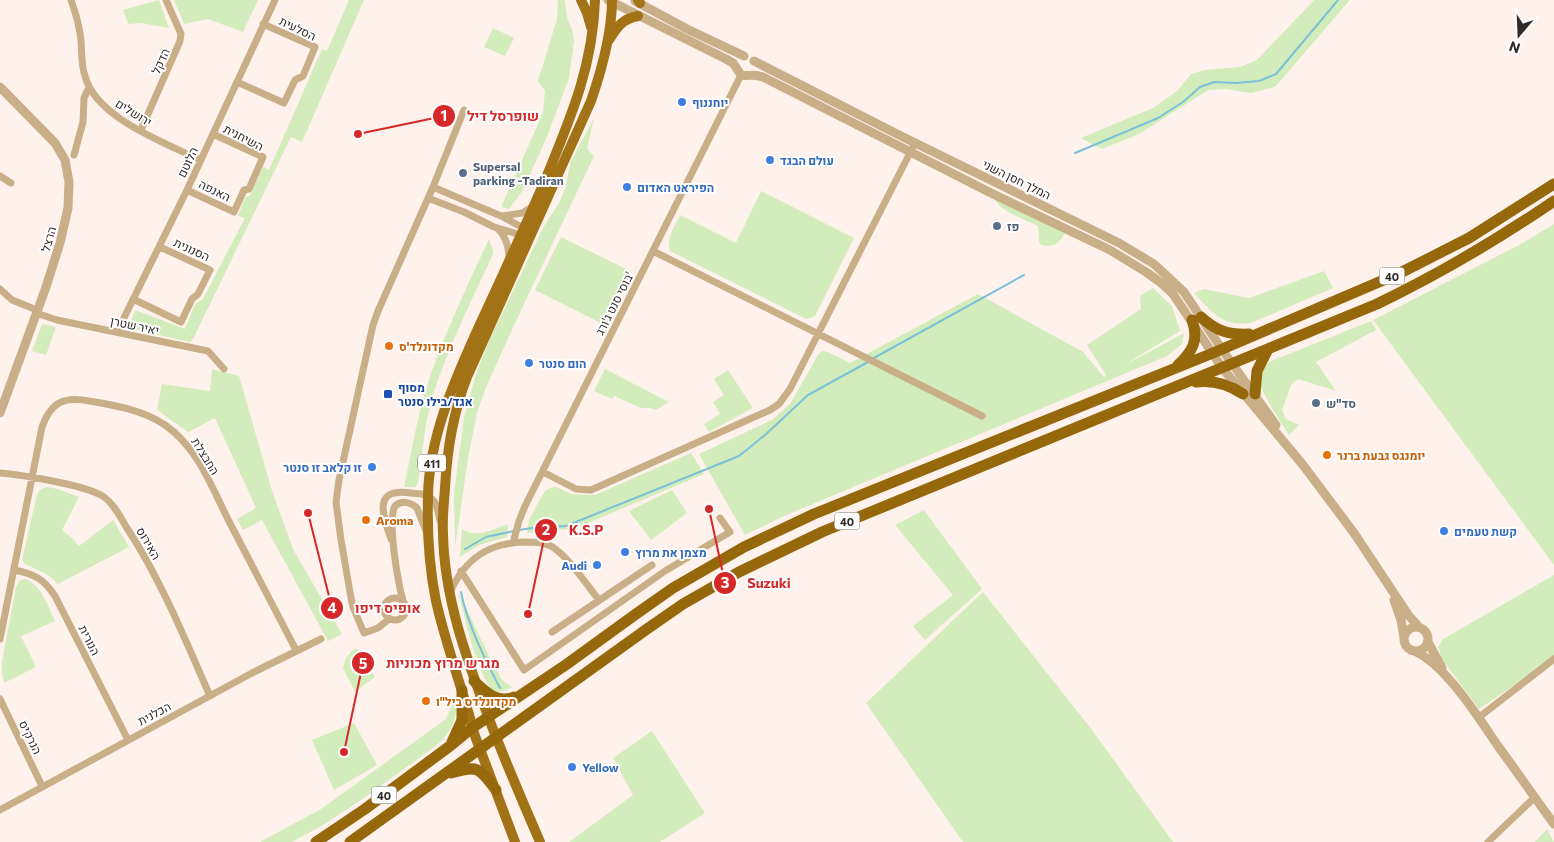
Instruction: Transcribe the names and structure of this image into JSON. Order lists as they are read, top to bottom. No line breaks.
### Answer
{"streets":{"highway":["40"],"main road":["411"],"street":["הסלעית","הדקל","ירושלים","השיחנית","הלוטם","המלך חסן השני","האנפה","הרצל","הסנונית","בוסי סנט ג'ורג'","יאיר שטרן","החבצלת","האירוס","הנורית","הכלנית","הנרקיס"]},"crossings":[["הסלעית","הלוטם"],["הדקל","ירושלים"],["ירושלים","הלוטם"],["השיחנית","הלוטם"],["השיחנית","האנפה"],["הלוטם","האנפה"],["הלוטם","הסנונית"],["הלוטם","יאיר שטרן"],["המלך חסן השני","40"],["המלך חסן השני","בוסי סנט ג'ורג'"],["הרצל","יאיר שטרן"],["40","411"],["החבצלת","האירוס"],["החבצלת","הכלנית"],["האירוס","הכלנית"],["הנורית","הכלנית"],["הכלנית","הנרקיס"]],"places":{"other":["יוחננוף","שופרסל דיל","עולם הבגד","Supersal parking -Tadiran","הפיראט האדום","פז","מקדונלד'ס","הום סנטר","סד\"ש","יומנגס גבעת ברנר","זו קלאב זו סנטר","Suzuki","אופיס דיפו","Aroma","קשת טעמים","מצמן את מרוץ","Audi","K.S.P","מקדונלדס ביל\"ו","מגרש מרוץ מכוניות","Yellow"],"transit":["מסוף אגד/בילו סנטר"]},"north":"bottom"}
